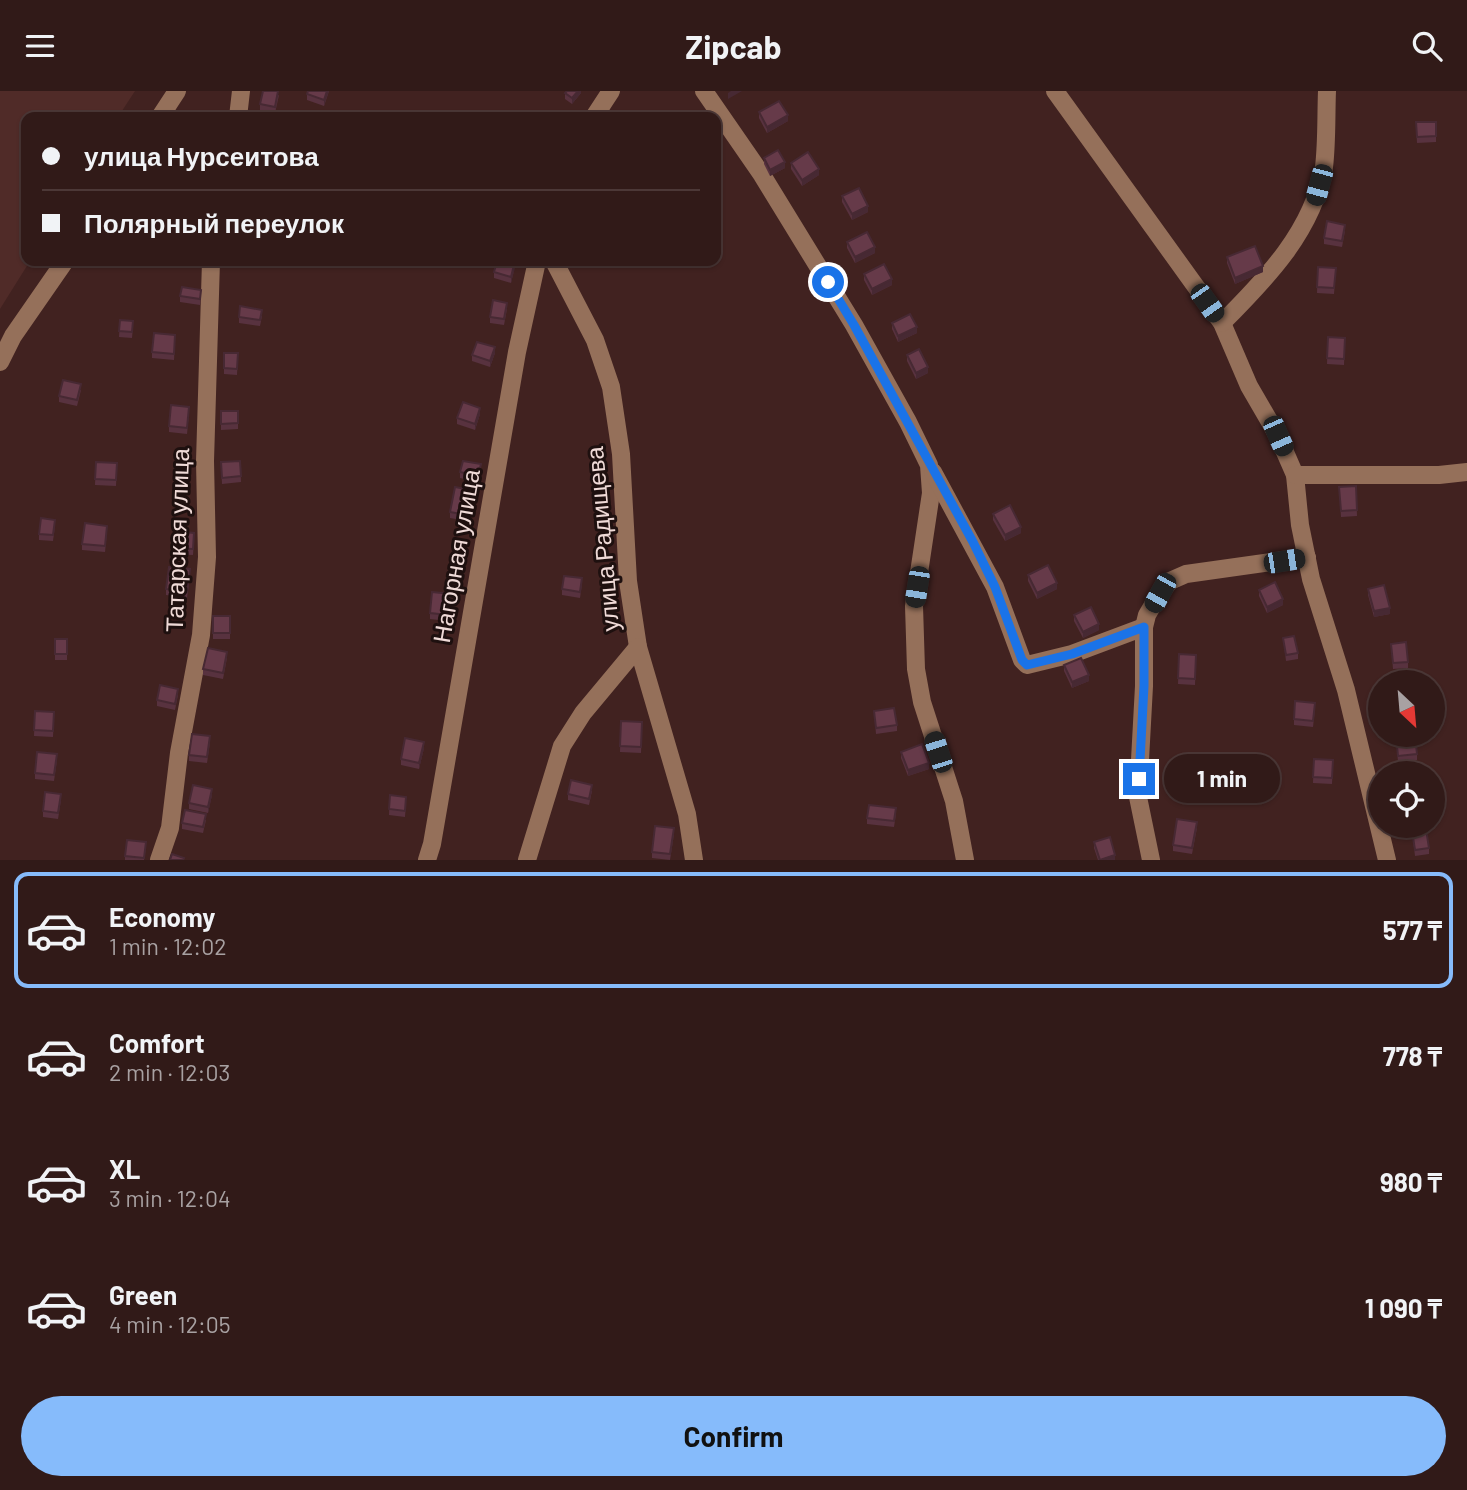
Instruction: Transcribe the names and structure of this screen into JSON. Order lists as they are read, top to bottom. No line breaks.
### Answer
{"streets":{"street":["улица Радищева","Татарская улица","Нагорная улица"]},"north":"bottom right","page":{"header":"Zipcab","banner":["улица Нурсеитова","Полярный переулок"],"bubble":"1 min","list":[{"name":"Economy","note":"1 min · 12:02","value":"577 ₸"},{"name":"Comfort","note":"2 min · 12:03","value":"778 ₸"},{"name":"XL","note":"3 min · 12:04","value":"980 ₸"},{"name":"Green","note":"4 min · 12:05","value":"1 090 ₸"}],"buttons":"Confirm"}}
